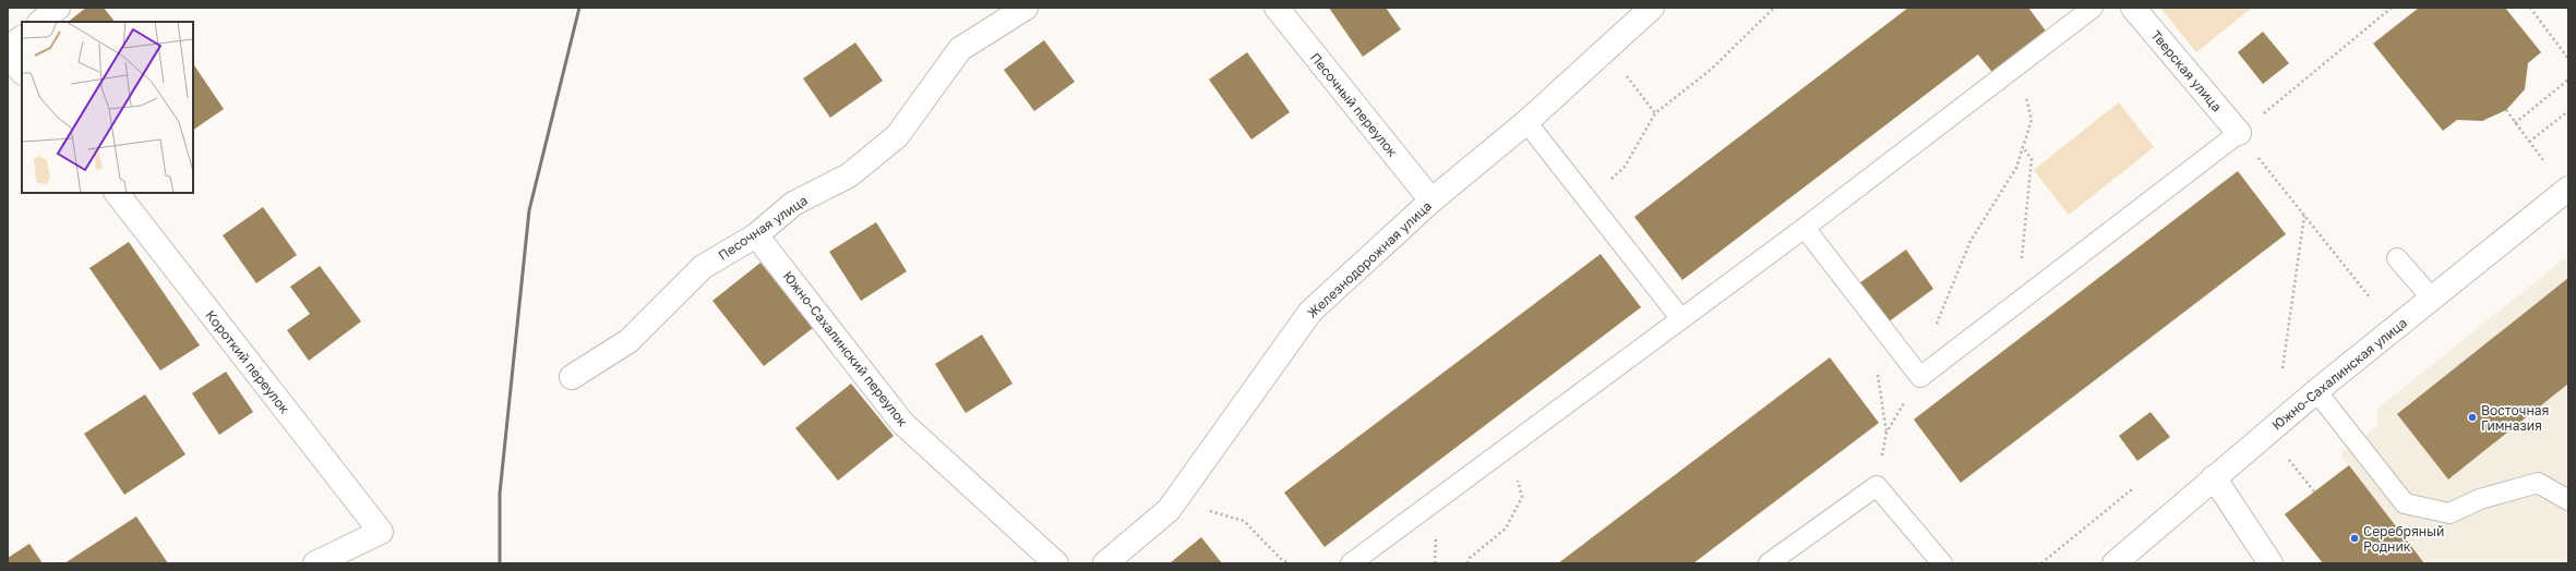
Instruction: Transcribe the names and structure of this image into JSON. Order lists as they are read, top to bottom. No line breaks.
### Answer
{"streets":{"street":["Тверская улица","Песочный переулок","Песочная улица","Железнодорожная улица","Южно-Сахалинский переулок","Короткий переулок","Южно-Сахалинская улица"]},"crossings":[["Песочный переулок","Железнодорожная улица"],["Песочная улица","Южно-Сахалинский переулок"]],"places":["Восточная Гимназия","Серебряный Родник"]}
